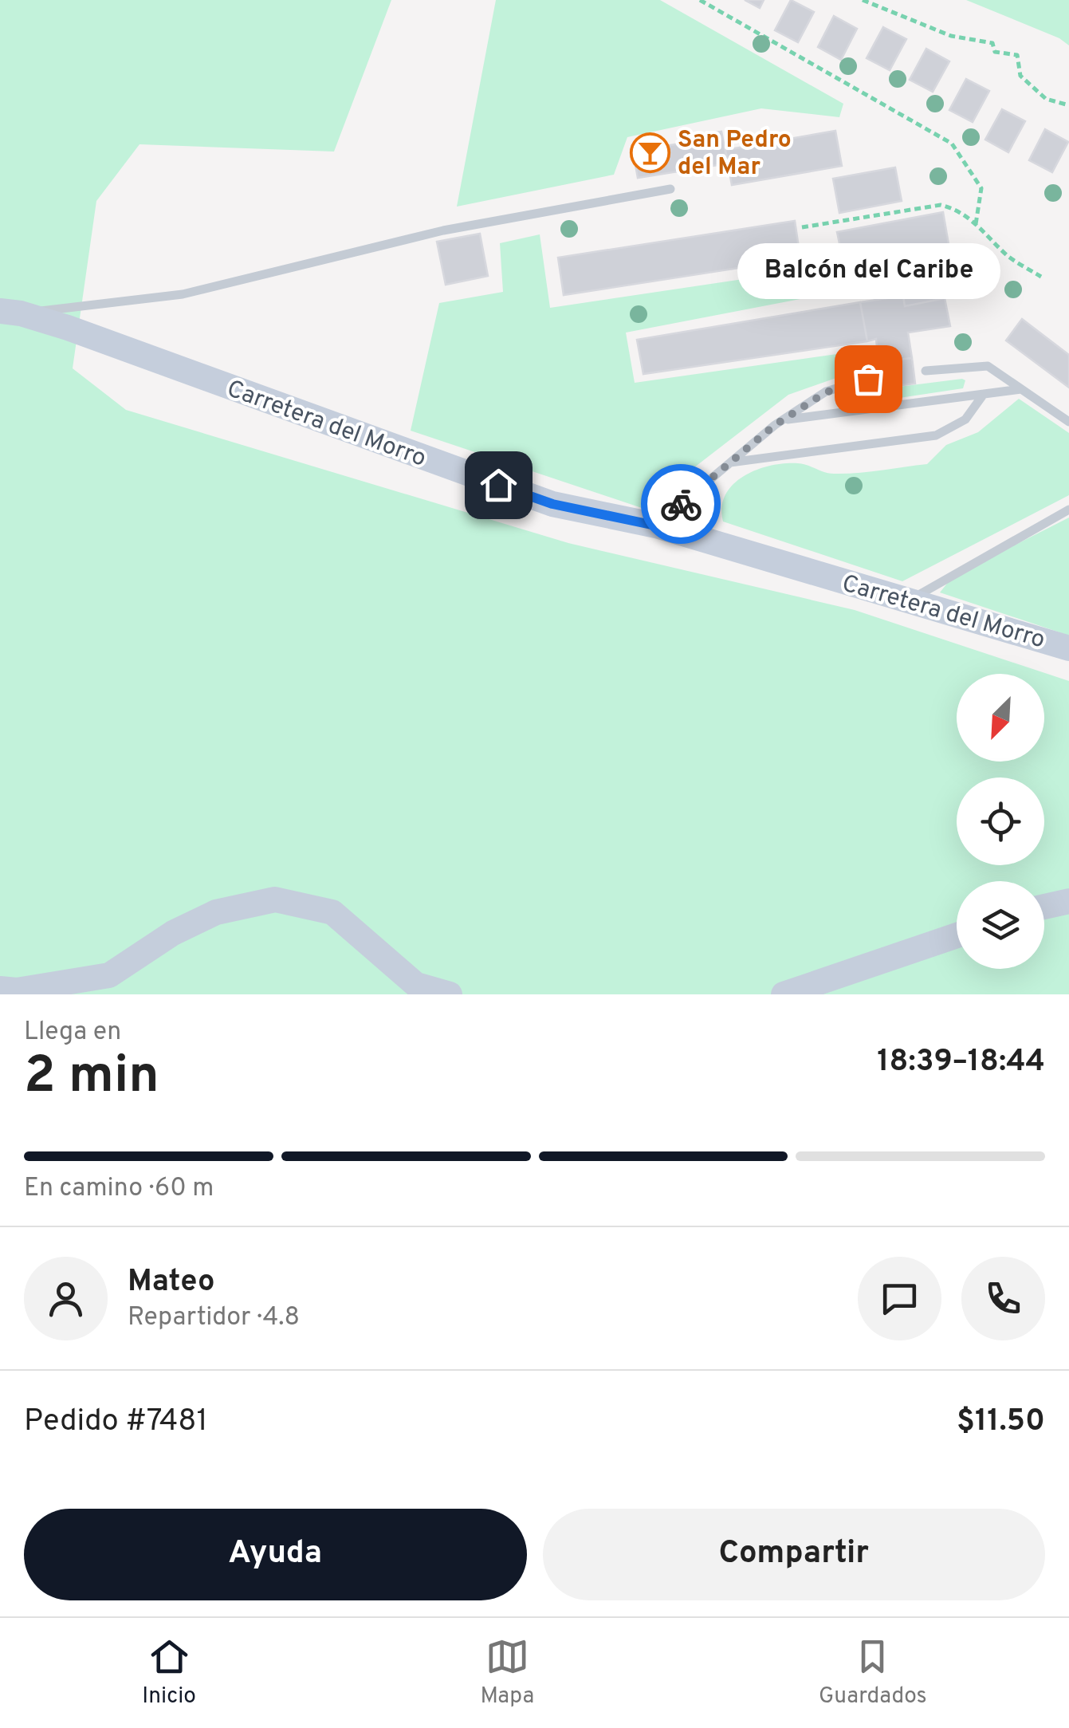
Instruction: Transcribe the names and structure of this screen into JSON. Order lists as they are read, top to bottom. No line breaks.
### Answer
{"streets":{"main road":["Carretera del Morro"]},"places":{"bar":["San Pedro del Mar"],"other":["Balcón del Caribe"]},"north":"bottom left","page":{"bubble":"Balcón del Caribe","heading":["2 min","Llega en","18:39–18:44"],"panel":["Mateo","Repartidor · 4.8","Pedido #7481","$11.50"],"bar":"En camino · 60 m","buttons":["Ayuda","Compartir"],"tabs":["Inicio","Mapa","Guardados"]}}
